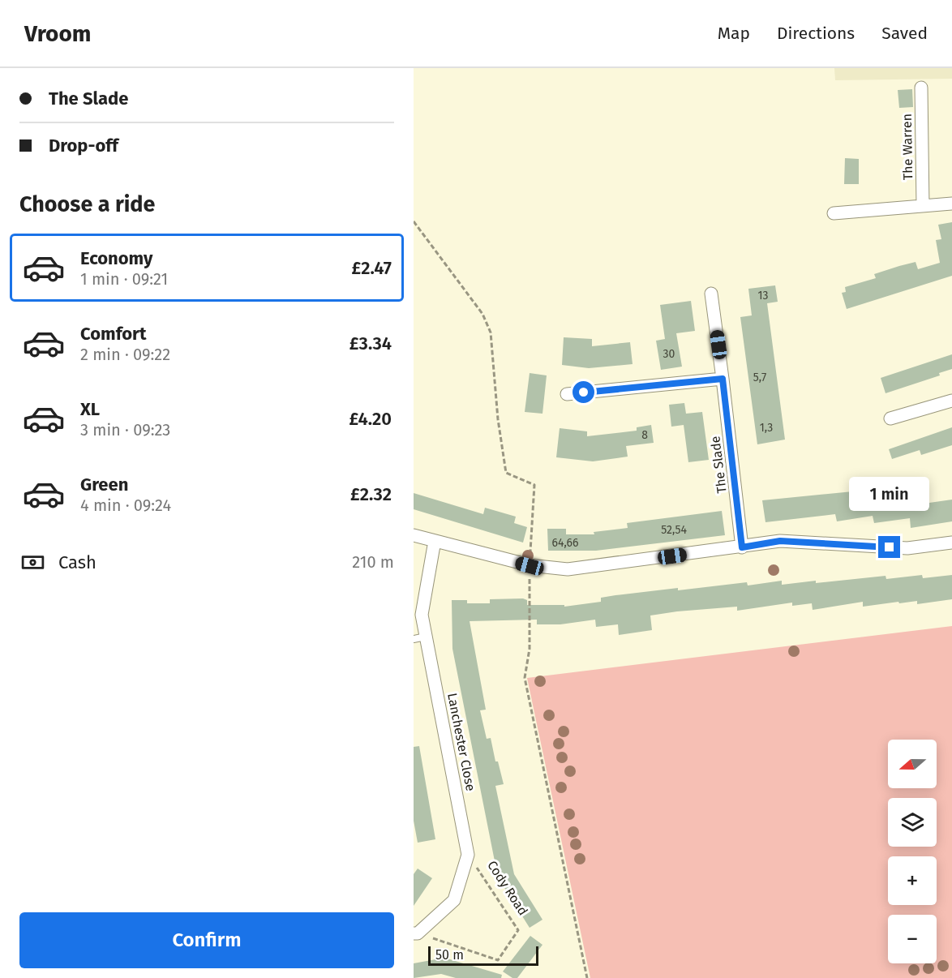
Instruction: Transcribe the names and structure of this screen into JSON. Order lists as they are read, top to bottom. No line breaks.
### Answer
{"streets":{"street":["The Warren","The Slade","Lanchester Close"],"path":["Cody Road"]},"crossings":[["Lanchester Close","Cody Road"]],"house_numbers":["13","30","5,7","1,3","8","52,54","64,66"],"scale_bar":"50 m","north":"left","page":{"header":"Vroom","nav":["Map","Directions","Saved"],"banner":["The Slade","Drop-off"],"heading":"Choose a ride","list":[{"name":"Economy","note":"1 min · 09:21","value":"£2.47"},{"name":"Comfort","note":"2 min · 09:22","value":"£3.34"},{"name":"XL","note":"3 min · 09:23","value":"£4.20"},{"name":"Green","note":"4 min · 09:24","value":"£2.32"}],"bubble":"1 min","pay":["Cash","210 m"],"map_buttons":["+","−"],"buttons":"Confirm","scale":"50 m"}}
